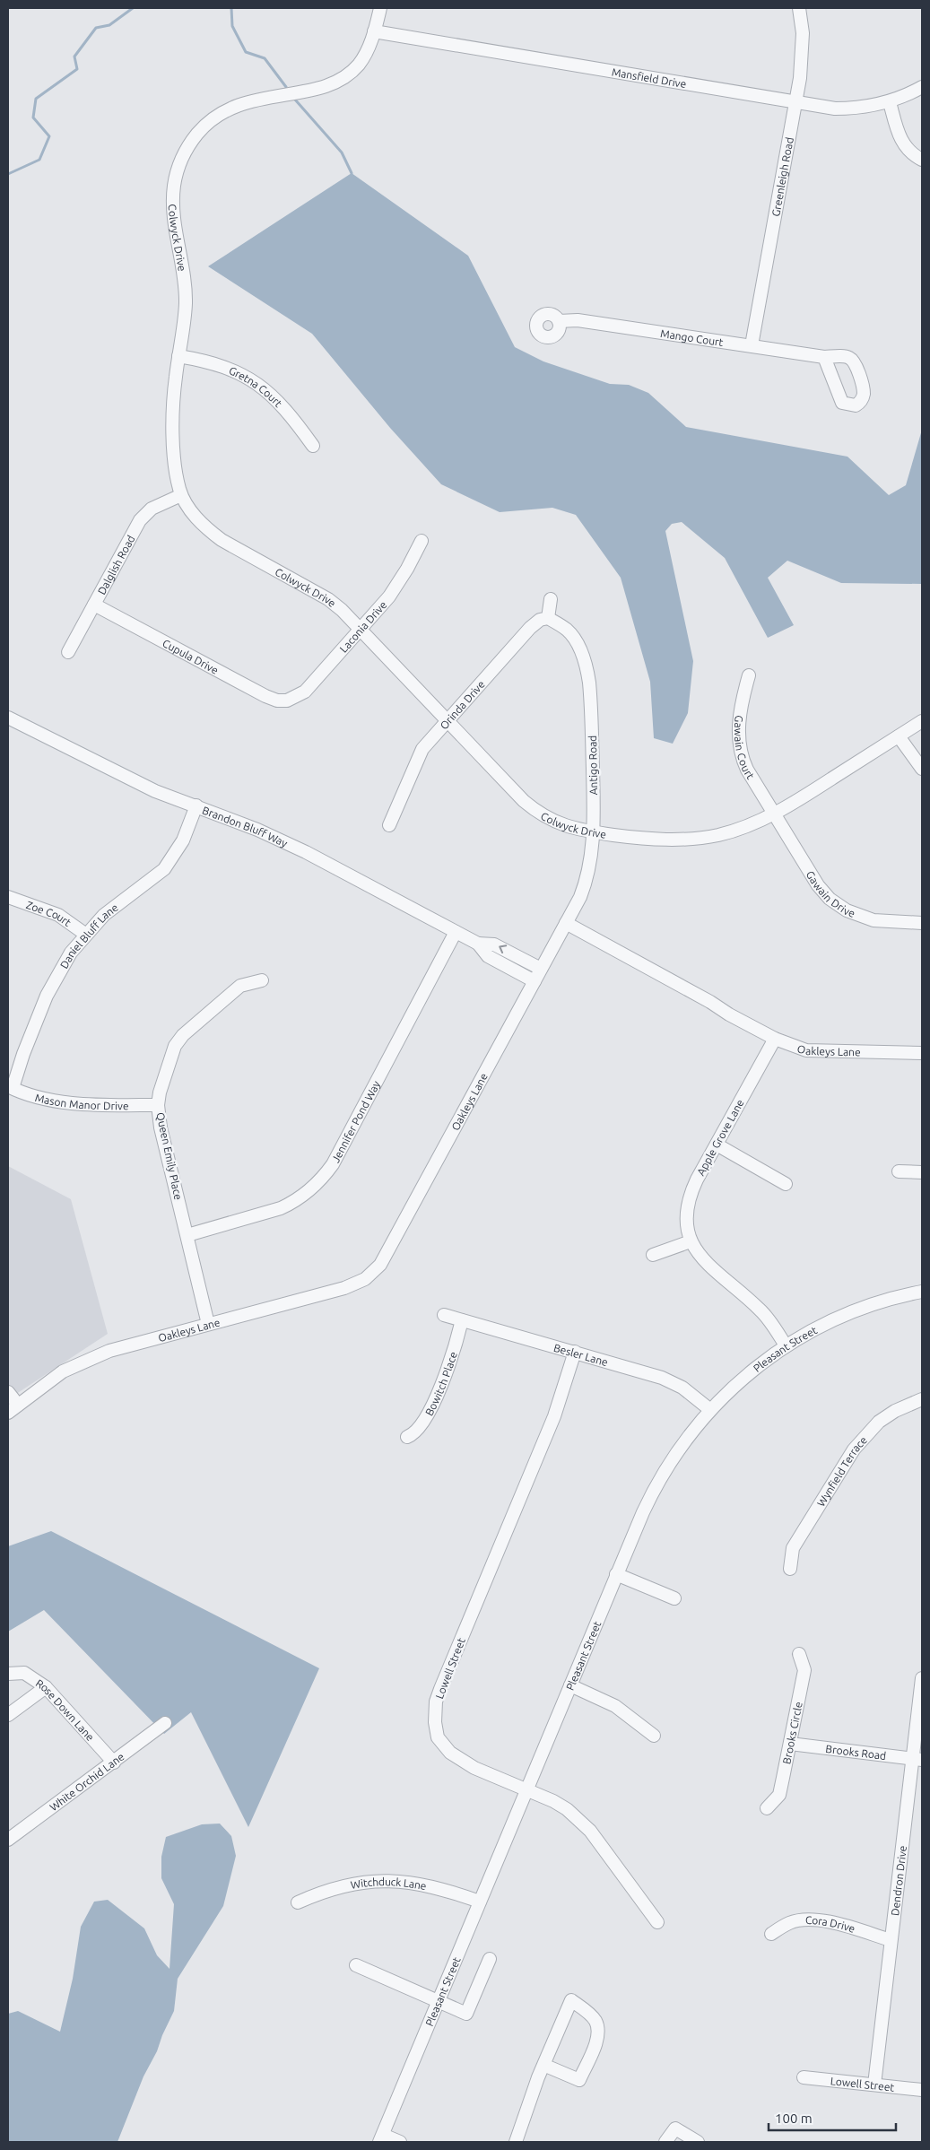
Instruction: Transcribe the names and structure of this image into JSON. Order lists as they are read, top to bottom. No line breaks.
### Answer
{"streets":{"street":["Mansfield Drive","Greenleigh Road","Colwyck Drive","Mango Court","Gretna Court","Dalglish Road","Laconia Drive","Cupula Drive","Orinda Drive","Gawain Court","Antigo Road","Brandon Bluff Way","Gawain Drive","Zoe Court","Daniel Bluff Lane","Oakleys Lane","Mason Manor Drive","Jennifer Pond Way","Apple Grove Lane","Queen Emily Place","Pleasant Street","Besler Lane","Bowitch Place","Wynfield Terrace","Lowell Street","Rose Down Lane","Brooks Circle","Brooks Road","White Orchid Lane","Dendron Drive","Witchduck Lane","Cora Drive"]},"crossings":[["Mansfield Drive","Greenleigh Road"],["Mansfield Drive","Colwyck Drive"],["Greenleigh Road","Mango Court"],["Colwyck Drive","Gretna Court"],["Colwyck Drive","Dalglish Road"],["Colwyck Drive","Laconia Drive"],["Colwyck Drive","Orinda Drive"],["Colwyck Drive","Gawain Court"],["Colwyck Drive","Antigo Road"],["Colwyck Drive","Gawain Drive"],["Dalglish Road","Cupula Drive"],["Laconia Drive","Cupula Drive"],["Orinda Drive","Antigo Road"],["Gawain Court","Gawain Drive"],["Antigo Road","Oakleys Lane"],["Brandon Bluff Way","Daniel Bluff Lane"],["Brandon Bluff Way","Oakleys Lane"],["Brandon Bluff Way","Jennifer Pond Way"],["Zoe Court","Daniel Bluff Lane"],["Daniel Bluff Lane","Mason Manor Drive"],["Oakleys Lane","Apple Grove Lane"],["Oakleys Lane","Queen Emily Place"],["Mason Manor Drive","Queen Emily Place"],["Jennifer Pond Way","Queen Emily Place"],["Apple Grove Lane","Pleasant Street"],["Pleasant Street","Besler Lane"],["Pleasant Street","Lowell Street"],["Pleasant Street","Witchduck Lane"],["Besler Lane","Bowitch Place"],["Besler Lane","Lowell Street"],["Lowell Street","Dendron Drive"],["Rose Down Lane","White Orchid Lane"],["Brooks Circle","Brooks Road"],["Brooks Road","Dendron Drive"],["Dendron Drive","Cora Drive"]],"scale_bar":"100 m"}
